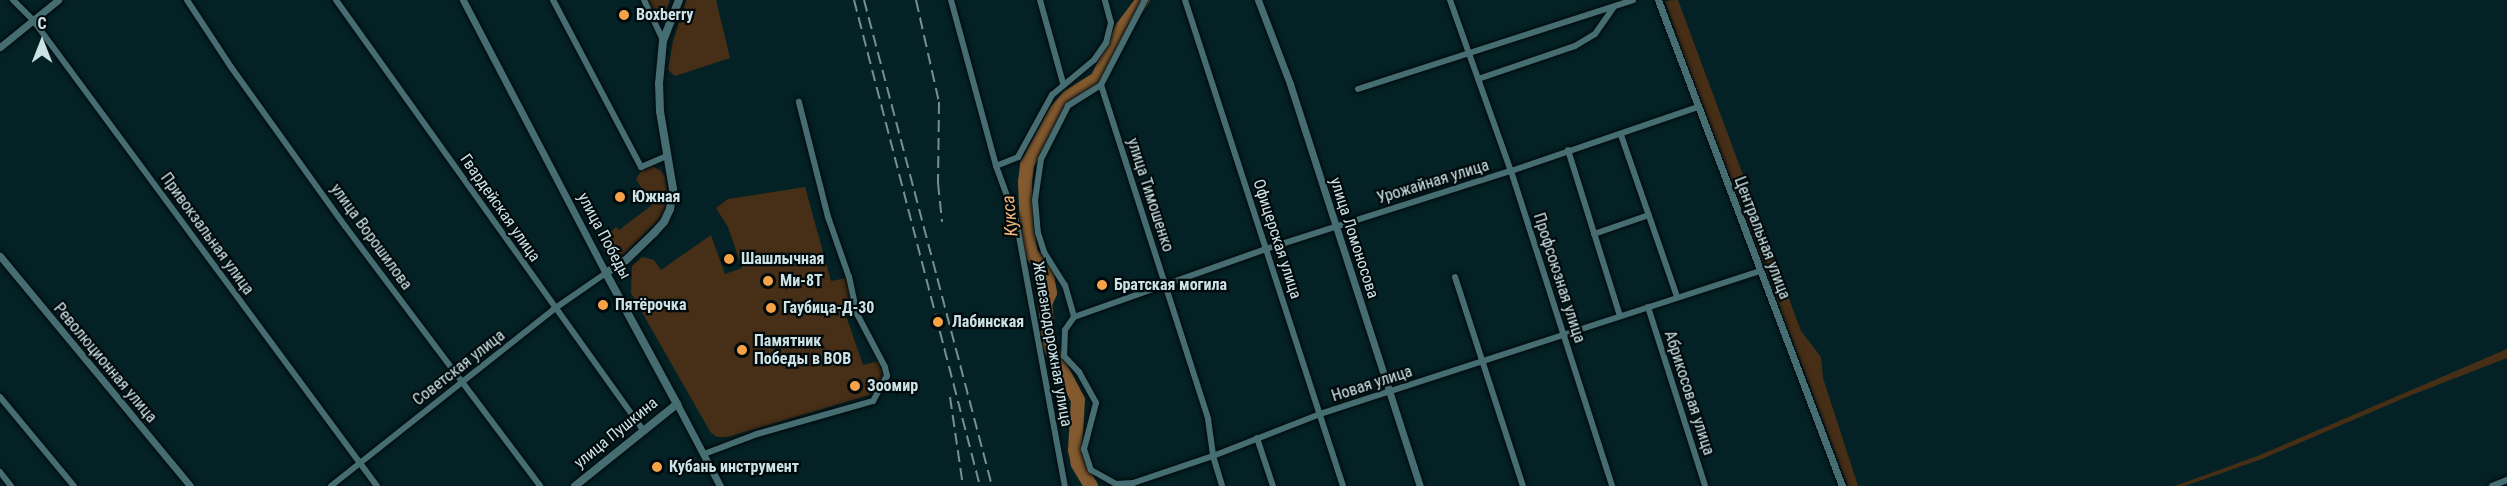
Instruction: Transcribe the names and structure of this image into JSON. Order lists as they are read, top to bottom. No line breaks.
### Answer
{"streets":{"main road":["улица Победы","улица Пушкина"],"street":["Урожайная улица","улица Тимошенко","Гвардейская улица","Привокзальная улица","улица Ворошилова","улица Ломоносова","Центральная улица","Офицерская улица","Профсоюзная улица","Железнодорожная улица","Революционная улица","Советская улица","Новая улица","Абрикосовая улица"]},"crossings":[["Урожайная улица","улица Тимошенко"],["Урожайная улица","улица Ломоносова"],["Урожайная улица","Центральная улица"],["Урожайная улица","Офицерская улица"],["Урожайная улица","Профсоюзная улица"],["Урожайная улица","Железнодорожная улица"],["улица Тимошенко","Железнодорожная улица"],["улица Тимошенко","Новая улица"],["Гвардейская улица","Советская улица"],["Гвардейская улица","улица Пушкина"],["Привокзальная улица","Советская улица"],["улица Победы","Советская улица"],["улица Победы","улица Пушкина"],["улица Ворошилова","Советская улица"],["улица Ломоносова","Новая улица"],["Центральная улица","Новая улица"],["Офицерская улица","Новая улица"],["Профсоюзная улица","Новая улица"],["Железнодорожная улица","Новая улица"],["Новая улица","Абрикосовая улица"]],"water":["Кукса"],"places":["Boxberry","Южная","Шашлычная","Ми-8Т","Братская могила","Пятёрочка","Гаубица-Д-30","Лабинская","Памятник Победы в ВОВ","Зоомир","Кубань инструмент"],"north":"top"}
